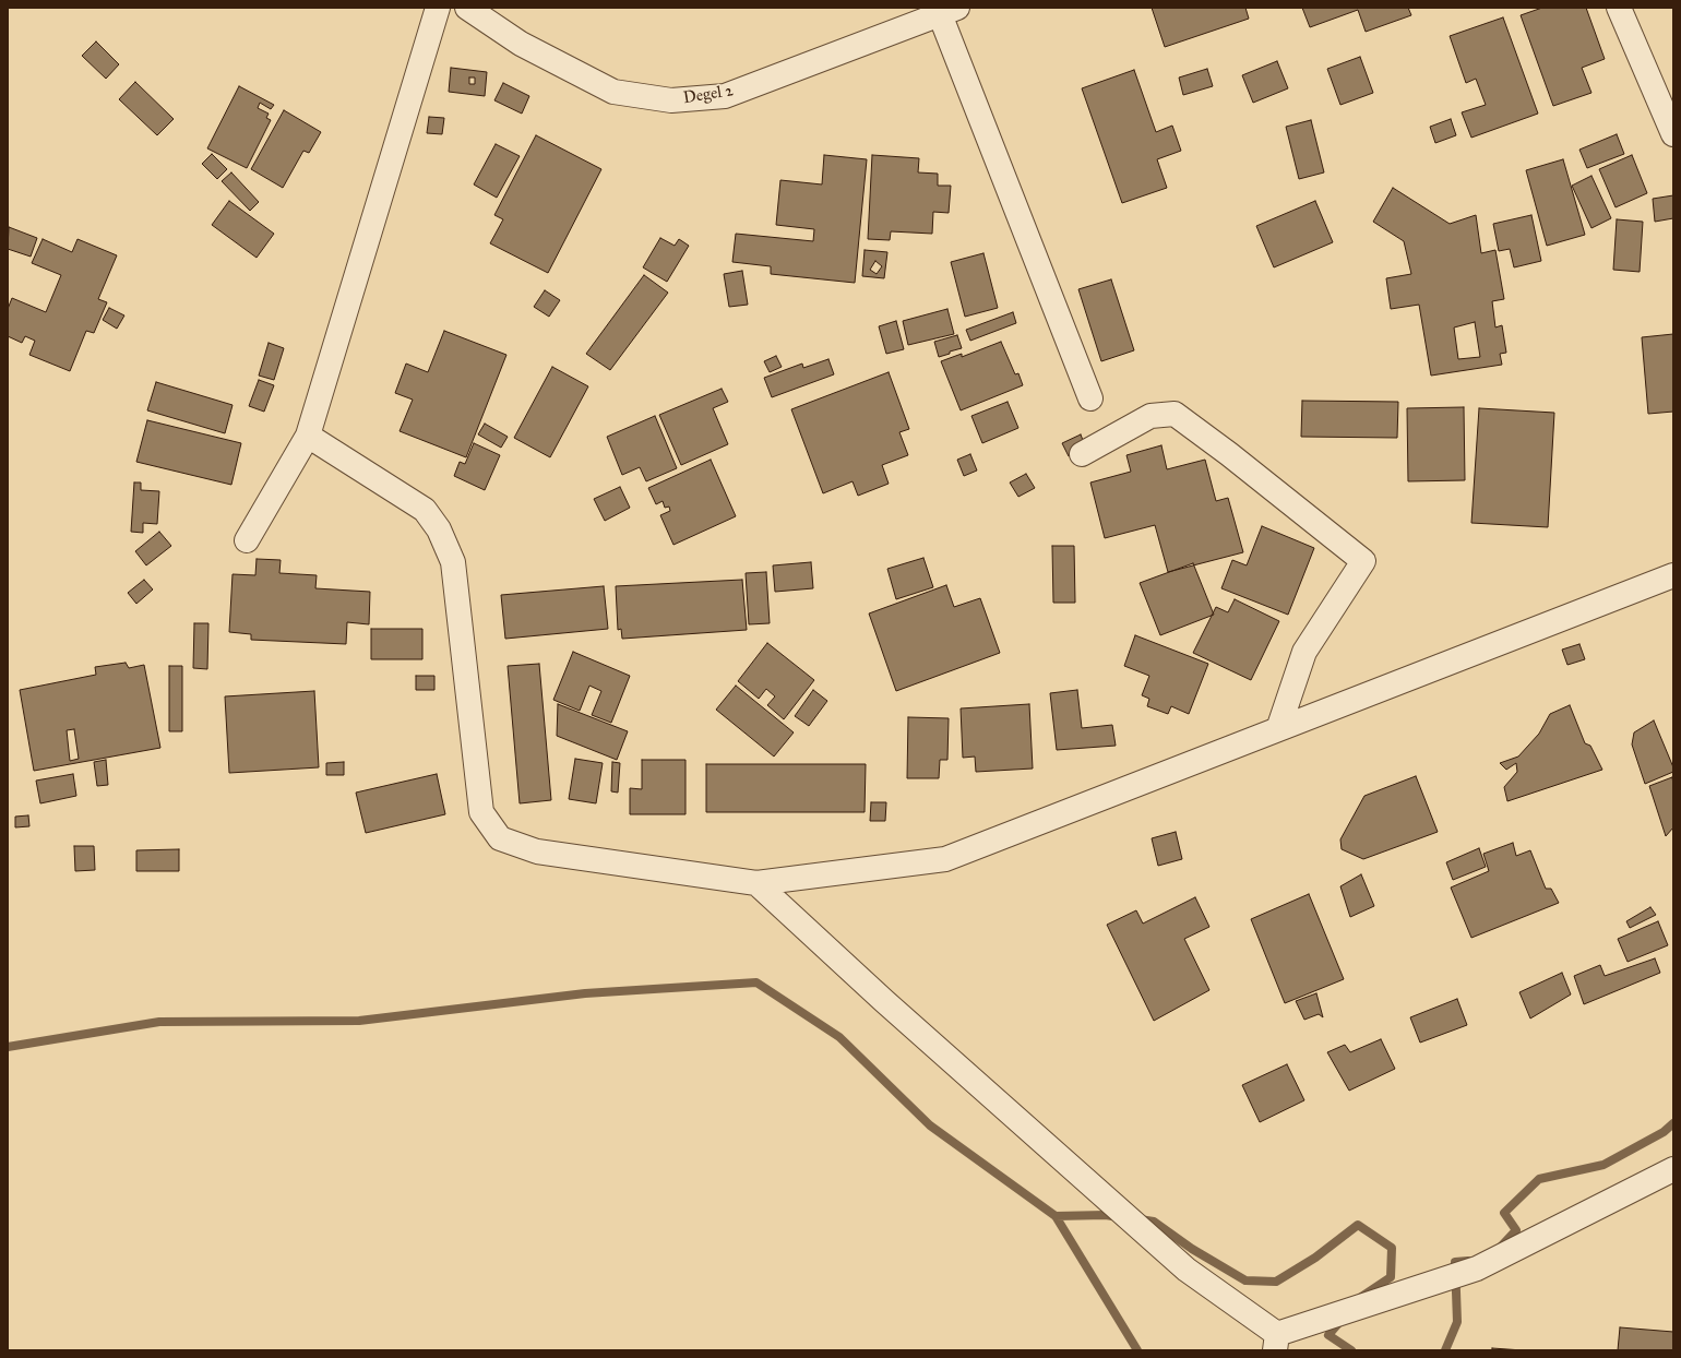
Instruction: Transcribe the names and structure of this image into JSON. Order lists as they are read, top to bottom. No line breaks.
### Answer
{"streets":{"street":["Degel 2"]}}
